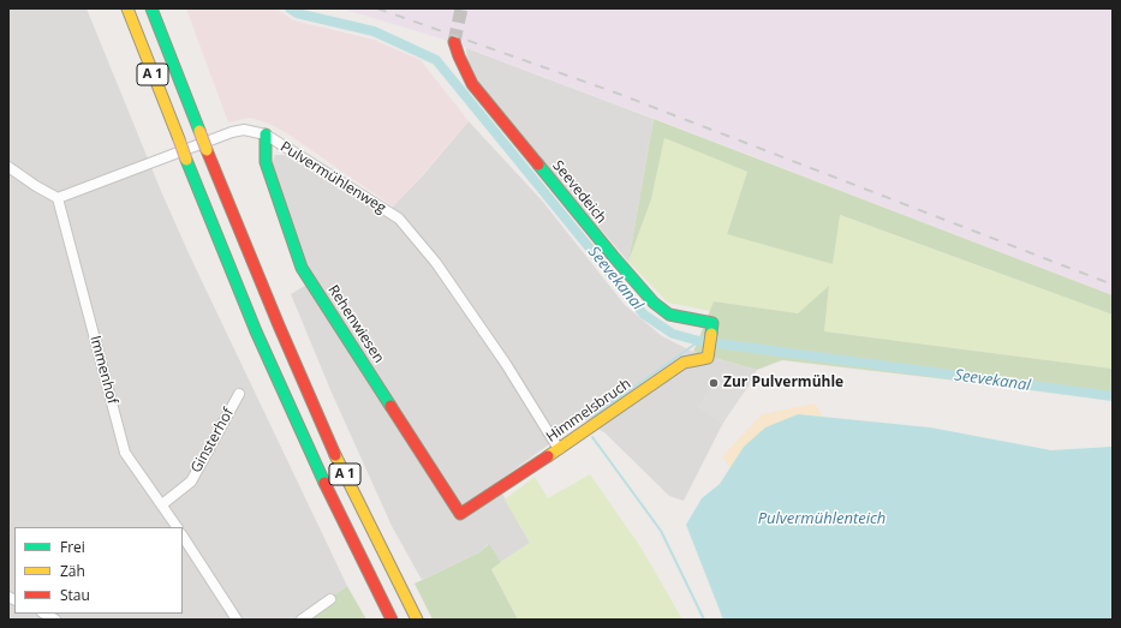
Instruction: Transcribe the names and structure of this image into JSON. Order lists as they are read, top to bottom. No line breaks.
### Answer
{"streets":{"main road":["A 1","Seevedeich","Rehenwiesen","Himmelsbruch"],"street":["Pulvermühlenweg","Immenhof","Ginsterhof"]},"crossings":[["Pulvermühlenweg","Rehenwiesen"],["Pulvermühlenweg","Immenhof"],["Pulvermühlenweg","Himmelsbruch"],["Seevedeich","Himmelsbruch"],["Rehenwiesen","Himmelsbruch"],["Immenhof","Ginsterhof"]],"water":["Seevekanal","Pulvermühlenteich"],"places":["Zur Pulvermühle"],"legend":["Frei","Zäh","Stau"]}
